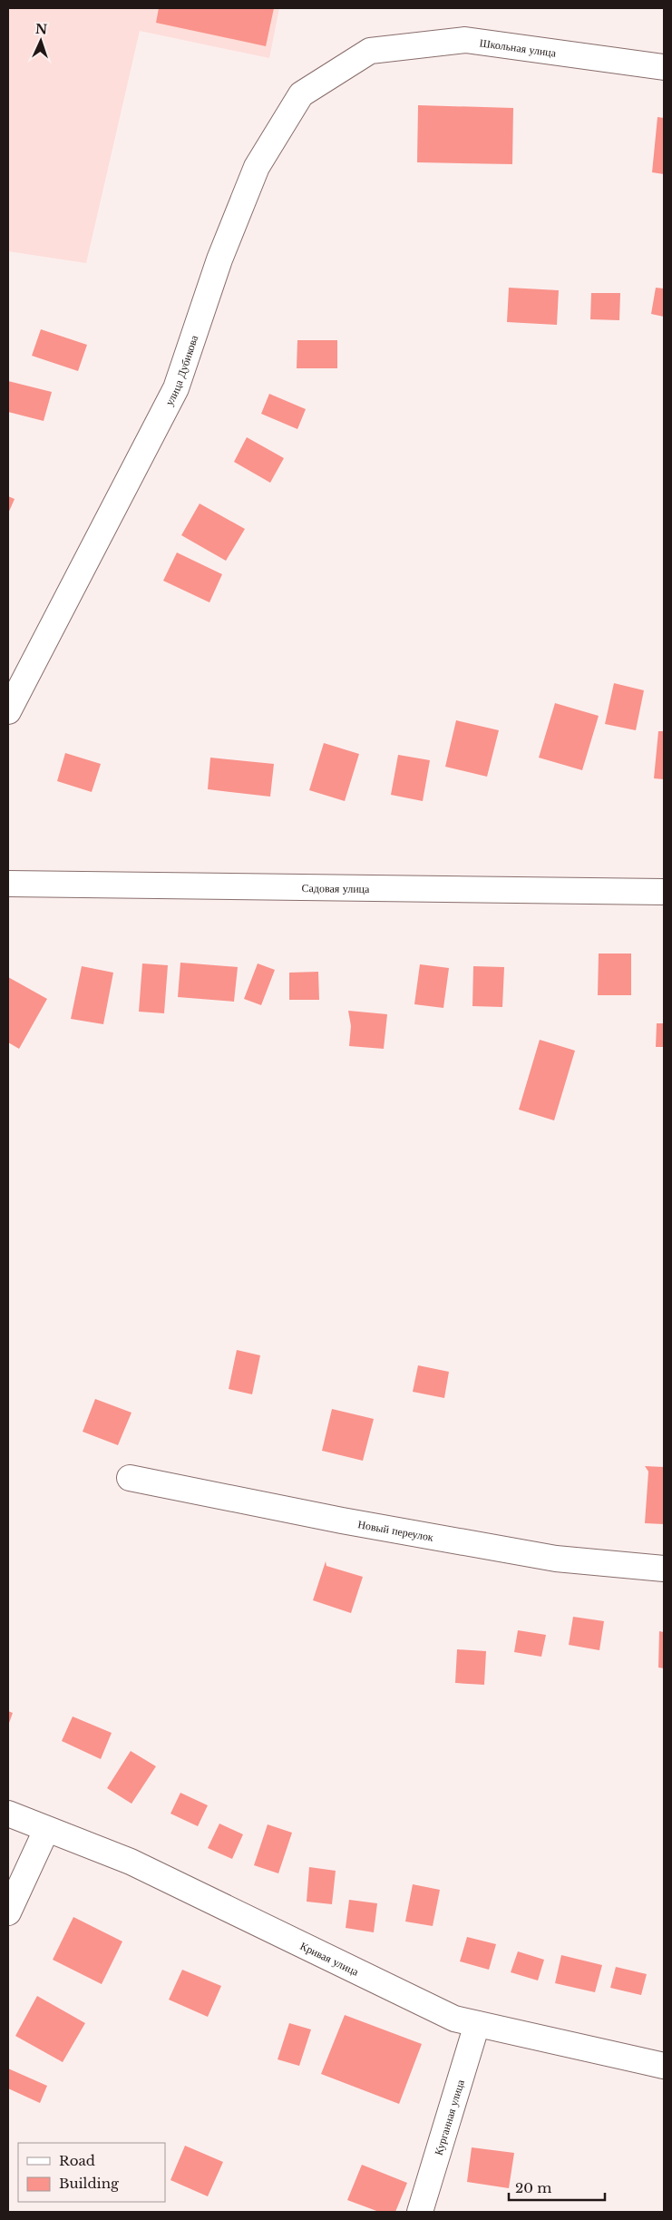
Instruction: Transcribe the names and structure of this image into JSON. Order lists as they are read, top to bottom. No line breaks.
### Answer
{"streets":{"street":["Школьная улица","улица Дубикова","Садовая улица","Новый переулок","Кривая улица","Курганная улица"]},"crossings":[["Школьная улица","улица Дубикова"],["Кривая улица","Курганная улица"]],"legend":["Road","Building"],"scale_bar":"20 m","north":"top"}
